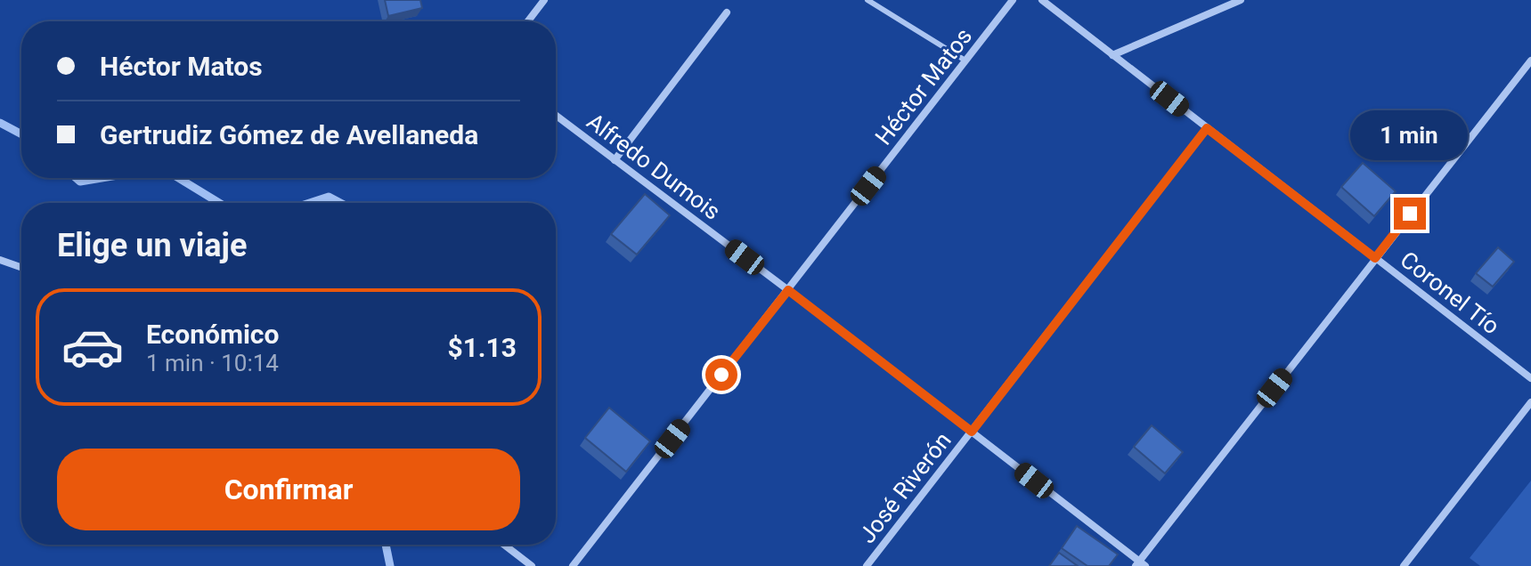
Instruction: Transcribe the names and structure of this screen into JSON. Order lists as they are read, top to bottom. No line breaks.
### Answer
{"streets":{"street":["Héctor Matos","Alfredo Dumois","Coronel Tío","José Riverón"]},"crossings":[["Héctor Matos","Alfredo Dumois"],["Alfredo Dumois","José Riverón"],["Coronel Tío","José Riverón"]],"page":{"banner":["Héctor Matos","Gertrudiz Gómez de Avellaneda"],"bubble":"1 min","heading":"Elige un viaje","list":[{"name":"Económico","note":"1 min · 10:14","value":"$1.13"}],"buttons":"Confirmar"}}
